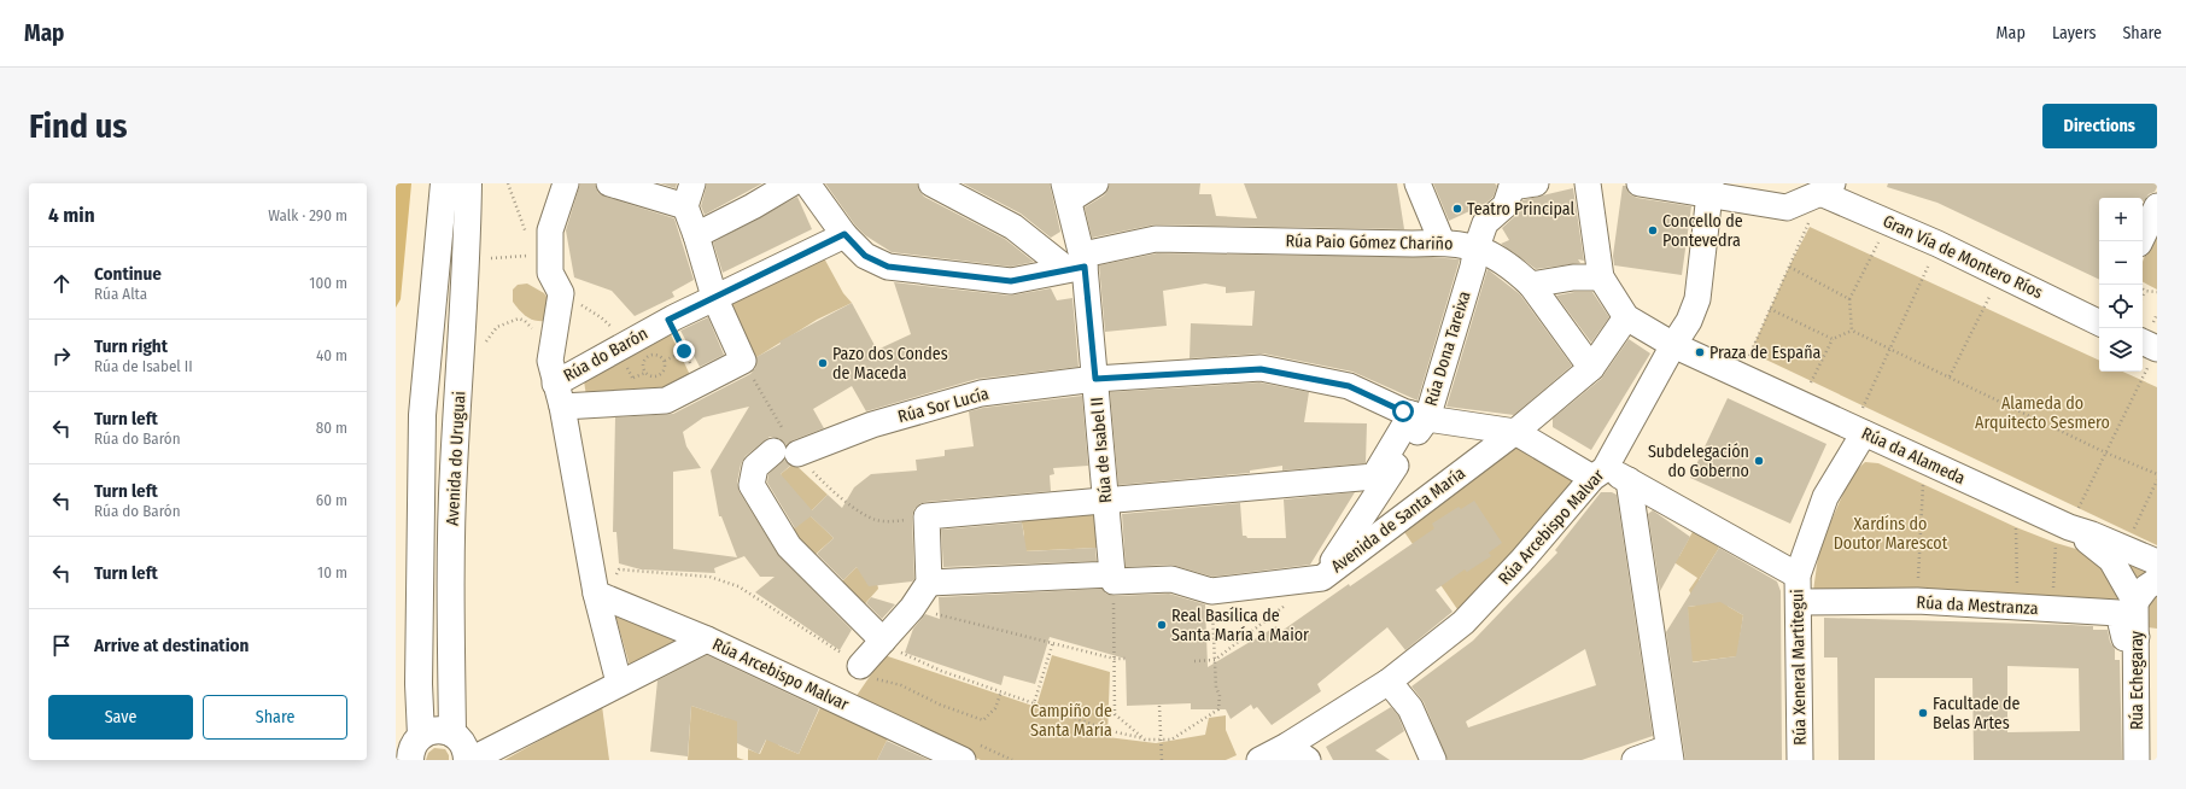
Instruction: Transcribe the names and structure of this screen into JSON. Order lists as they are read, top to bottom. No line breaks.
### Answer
{"streets":{"highway":["Avenida do Uruguai"],"street":["Rúa Paio Gómez Chariño","Gran Vía de Montero Ríos","Rúa Dona Tareixa","Rúa do Barón","Rúa Sor Lucía","Rúa de Isabel II","Rúa da Alameda","Avenida de Santa María","Rúa Arcebispo Malvar","Rúa da Mestranza","Rúa Xeneral Martitegui","Rúa Echegaray"]},"crossings":[["Rúa Paio Gómez Chariño","Rúa Dona Tareixa"],["Rúa Paio Gómez Chariño","Rúa de Isabel II"],["Rúa Paio Gómez Chariño","Avenida de Santa María"],["Rúa Dona Tareixa","Rúa Sor Lucía"],["Rúa Dona Tareixa","Avenida de Santa María"],["Rúa Sor Lucía","Rúa de Isabel II"],["Rúa Sor Lucía","Avenida de Santa María"],["Rúa de Isabel II","Avenida de Santa María"],["Rúa da Alameda","Rúa Arcebispo Malvar"],["Rúa da Alameda","Rúa Echegaray"],["Rúa da Mestranza","Rúa Xeneral Martitegui"],["Rúa da Mestranza","Rúa Echegaray"]],"parks":["Alameda do Arquitecto Sesmero","Xardíns do Doutor Marescot","Campiño de Santa María"],"places":["Teatro Principal","Concello de Pontevedra","Praza de España","Pazo dos Condes de Maceda","Subdelegación do Goberno","Real Basílica de Santa María a Maior","Facultade de Belas Artes"],"page":{"header":"Map","nav":["Map","Layers","Share"],"buttons":["Directions",["Save","Share"]],"title":"Find us","heading":["4 min","Walk · 290 m"],"map_buttons":["+","−"],"list":[["Continue","Rúa Alta","100 m"],["Turn right","Rúa de Isabel II","40 m"],["Turn left","Rúa do Barón","80 m"],["Turn left","Rúa do Barón","60 m"],["Turn left","10 m"],"Arrive at destination"]}}
